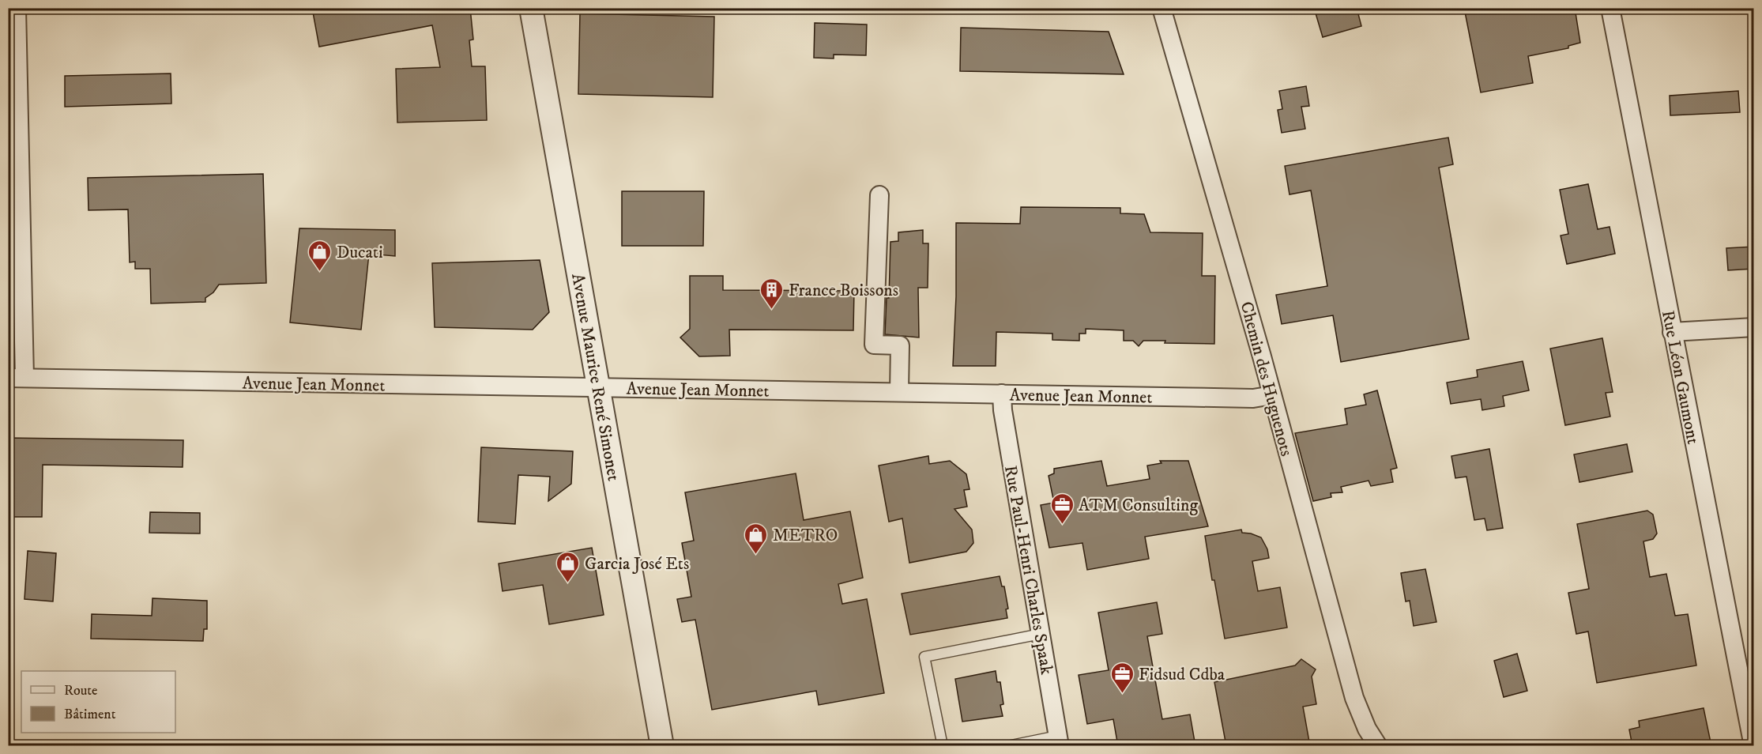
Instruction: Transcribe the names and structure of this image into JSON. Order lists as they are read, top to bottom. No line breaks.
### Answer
{"streets":{"street":["Avenue Maurice René Simonet","Rue Léon Gaumont","Chemin des Huguenots","Avenue Jean Monnet","Rue Paul-Henri Charles Spaak"]},"crossings":[["Avenue Maurice René Simonet","Avenue Jean Monnet"],["Chemin des Huguenots","Avenue Jean Monnet"],["Avenue Jean Monnet","Rue Paul-Henri Charles Spaak"]],"places":{"shop":["Ducati","METRO","Garcia José Ets"],"building":["France Boissons"],"office":["ATM Consulting","Fidsud Cdba"]},"legend":["Route","Bâtiment"]}
